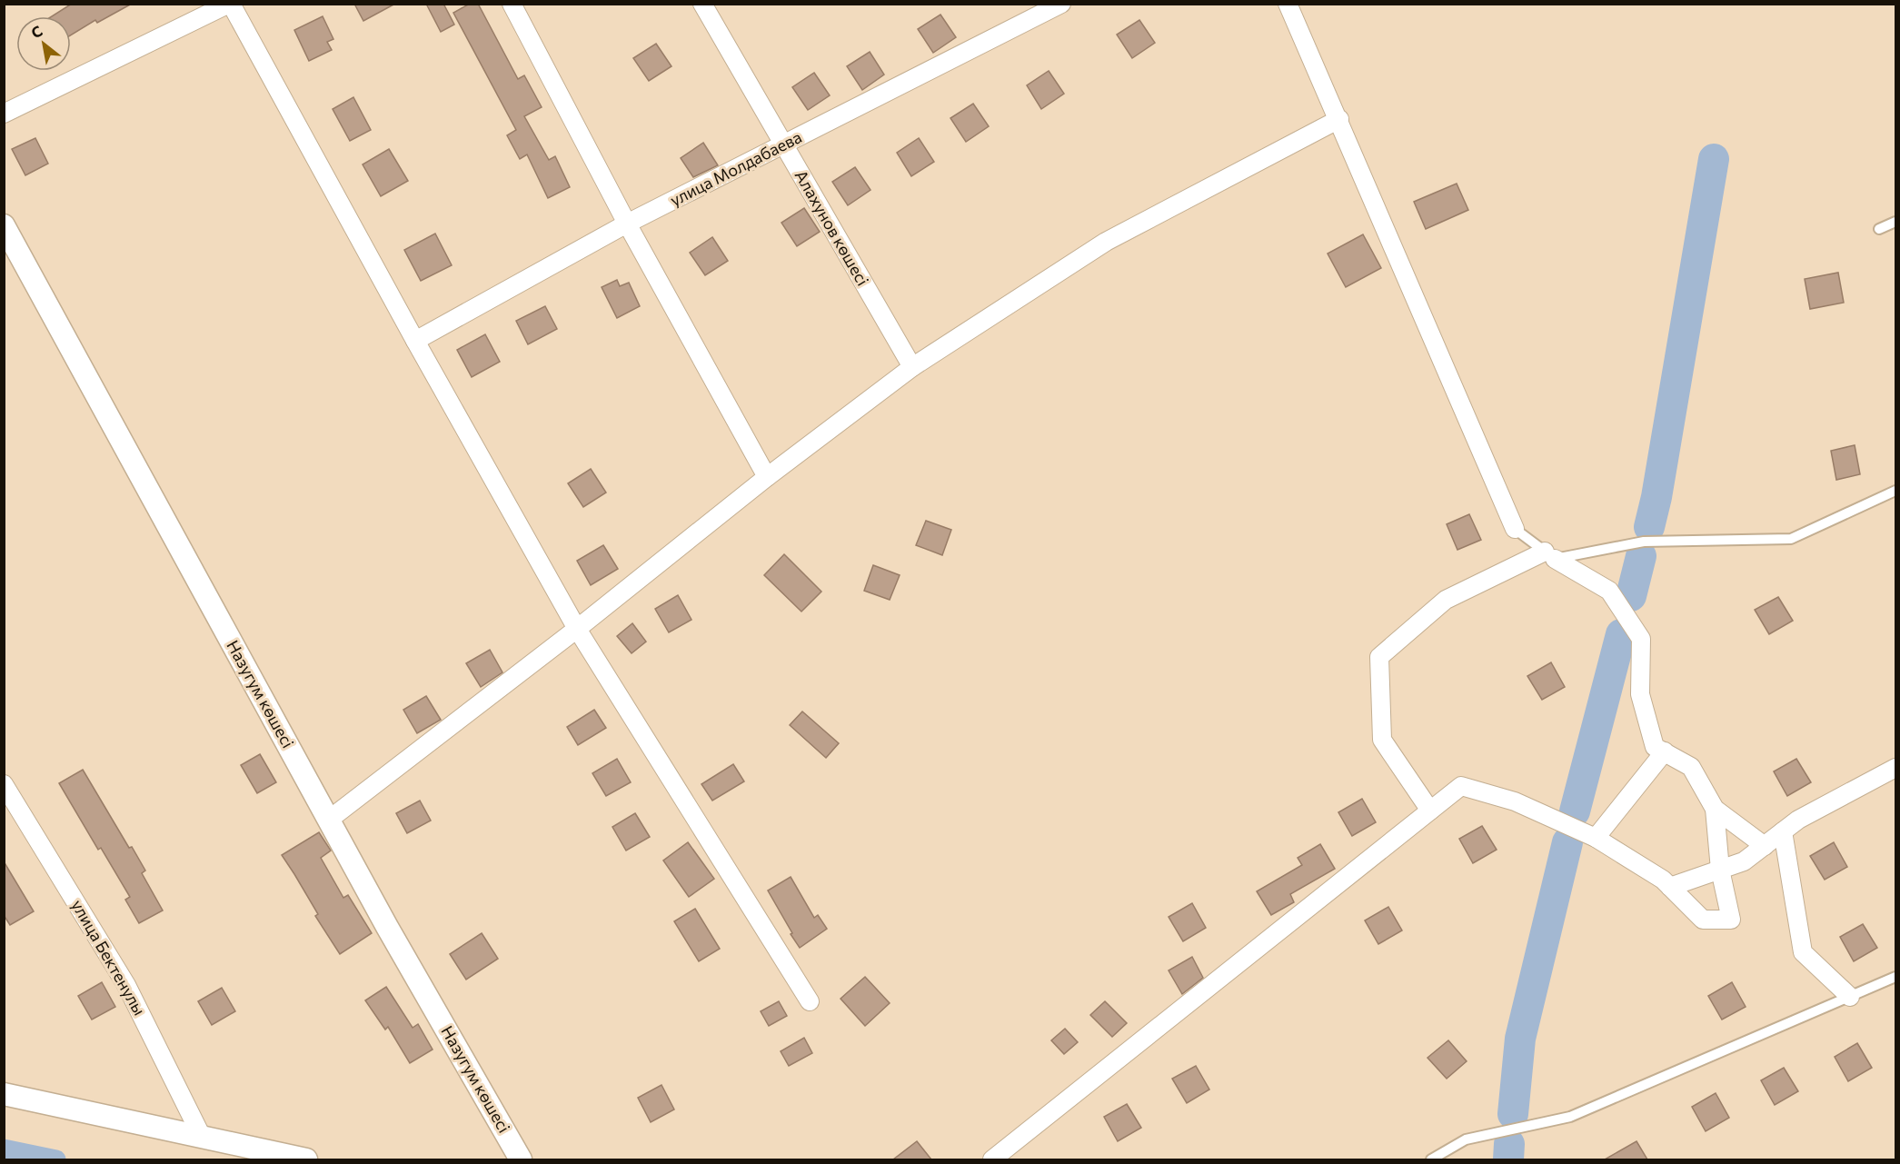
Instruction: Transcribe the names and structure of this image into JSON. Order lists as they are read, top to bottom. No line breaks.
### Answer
{"streets":{"street":["улица Молдабаева","Алахунов көшесі","Назугум көшесі","улица Бектенулы"]},"crossings":[["улица Молдабаева","Алахунов көшесі"]],"north":"top left"}
